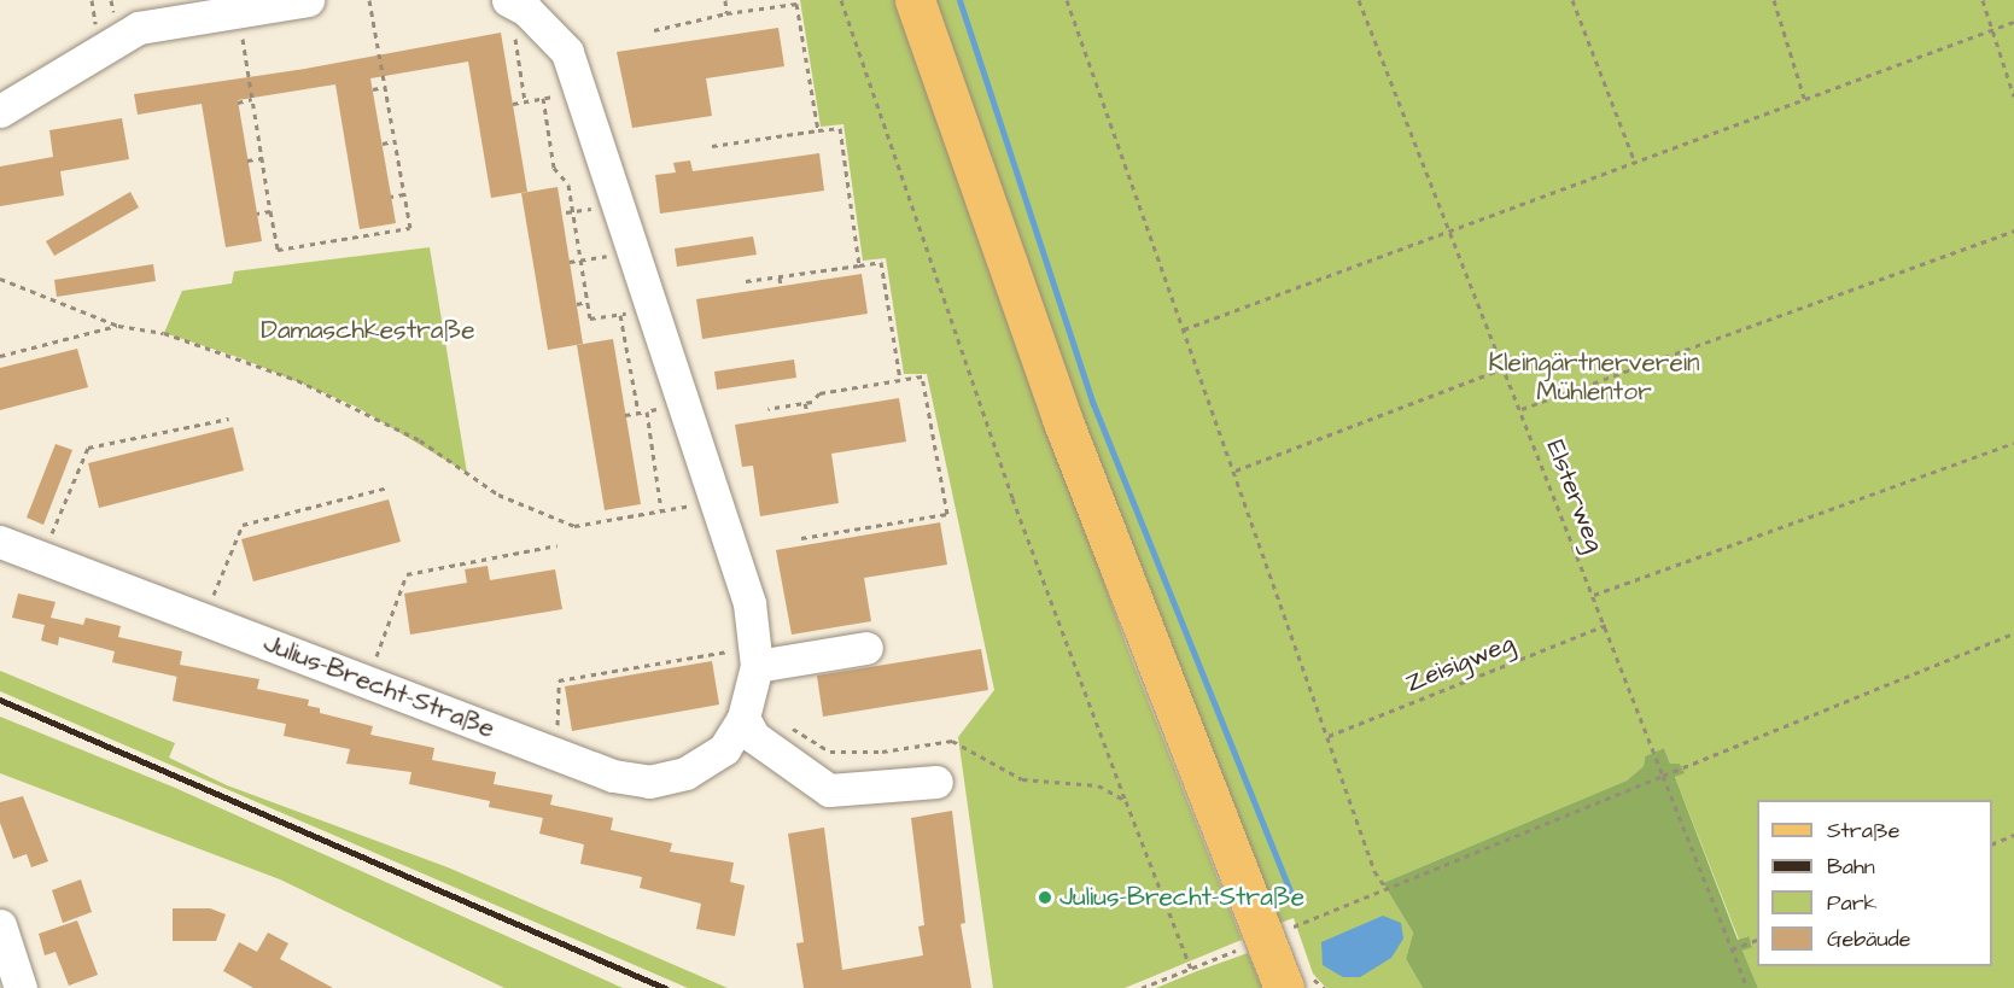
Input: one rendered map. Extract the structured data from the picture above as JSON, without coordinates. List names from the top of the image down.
{
  "streets": {
    "street": ["Julius-Brecht-Straße"],
    "path": ["Elsterweg", "Zeisigweg"]
  },
  "crossings": [
    ["Elsterweg", "Zeisigweg"]
  ],
  "parks": ["Damaschkestraße", "Kleingärtnerverein Mühlentor"],
  "places": ["Julius-Brecht-Straße"],
  "legend": [
    "Straße",
    "Bahn",
    "Park",
    "Gebäude"
  ]
}
